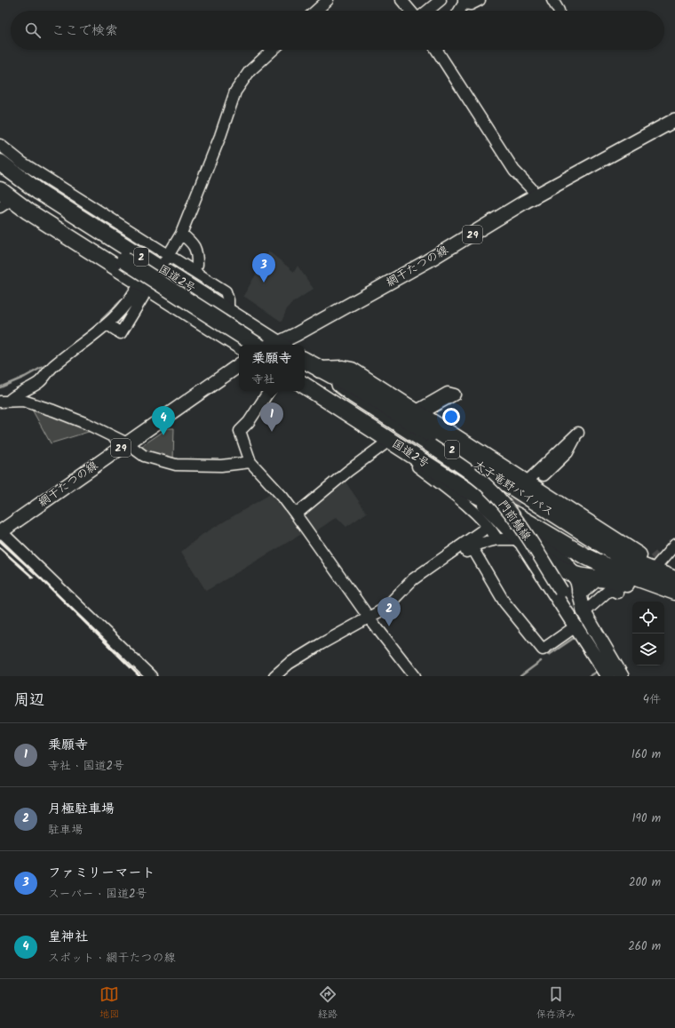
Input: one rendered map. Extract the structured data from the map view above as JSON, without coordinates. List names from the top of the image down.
{
  "streets": {
    "highway": ["2", "国道2号", "太子竜野バイパス"],
    "main road": ["29", "網干たつの線", "門前鵤線"]
  },
  "crossings": [
    ["2", "太子竜野バイパス"],
    ["2", "門前鵤線"],
    ["国道2号", "太子竜野バイパス"],
    ["太子竜野バイパス", "門前鵤線"]
  ],
  "page": {
    "search": "ここで検索",
    "pins": [
      "3",
      "1",
      "4",
      "2"
    ],
    "popup": ["乗願寺", "寺社"],
    "heading": ["周辺", "4件"],
    "list": [
      {
        "mark": "1",
        "name": "乗願寺",
        "note": "寺社 · 国道2号",
        "value": "160 m"
      },
      {
        "mark": "2",
        "name": "月極駐車場",
        "note": "駐車場",
        "value": "190 m"
      },
      {
        "mark": "3",
        "name": "ファミリーマート",
        "note": "スーパー · 国道2号",
        "value": "200 m"
      },
      {
        "mark": "4",
        "name": "皇神社",
        "note": "スポット · 網干たつの線",
        "value": "260 m"
      }
    ],
    "nav": ["地図", "経路", "保存済み"]
  }
}
